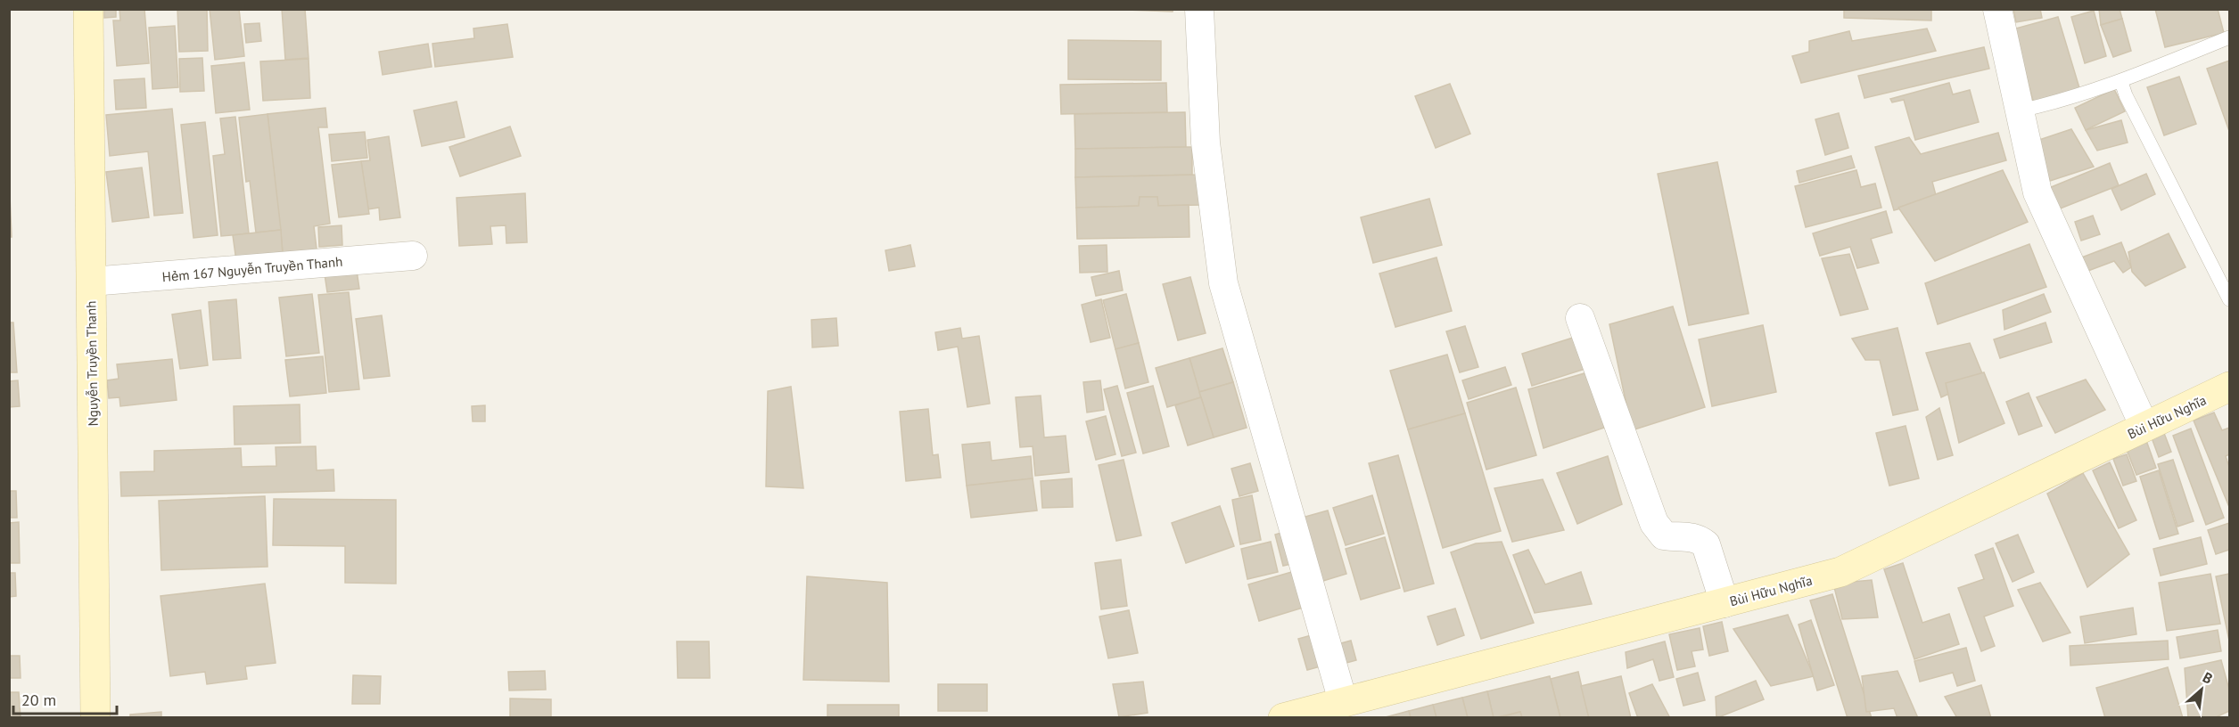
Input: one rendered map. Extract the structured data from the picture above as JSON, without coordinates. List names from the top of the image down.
{
  "streets": {
    "street": ["Hẻm 167 Nguyễn Truyền Thanh", "Nguyễn Truyền Thanh", "Bùi Hữu Nghĩa"]
  },
  "crossings": [
    ["Hẻm 167 Nguyễn Truyền Thanh", "Nguyễn Truyền Thanh"]
  ],
  "scale_bar": "20 m",
  "north": "top right"
}
